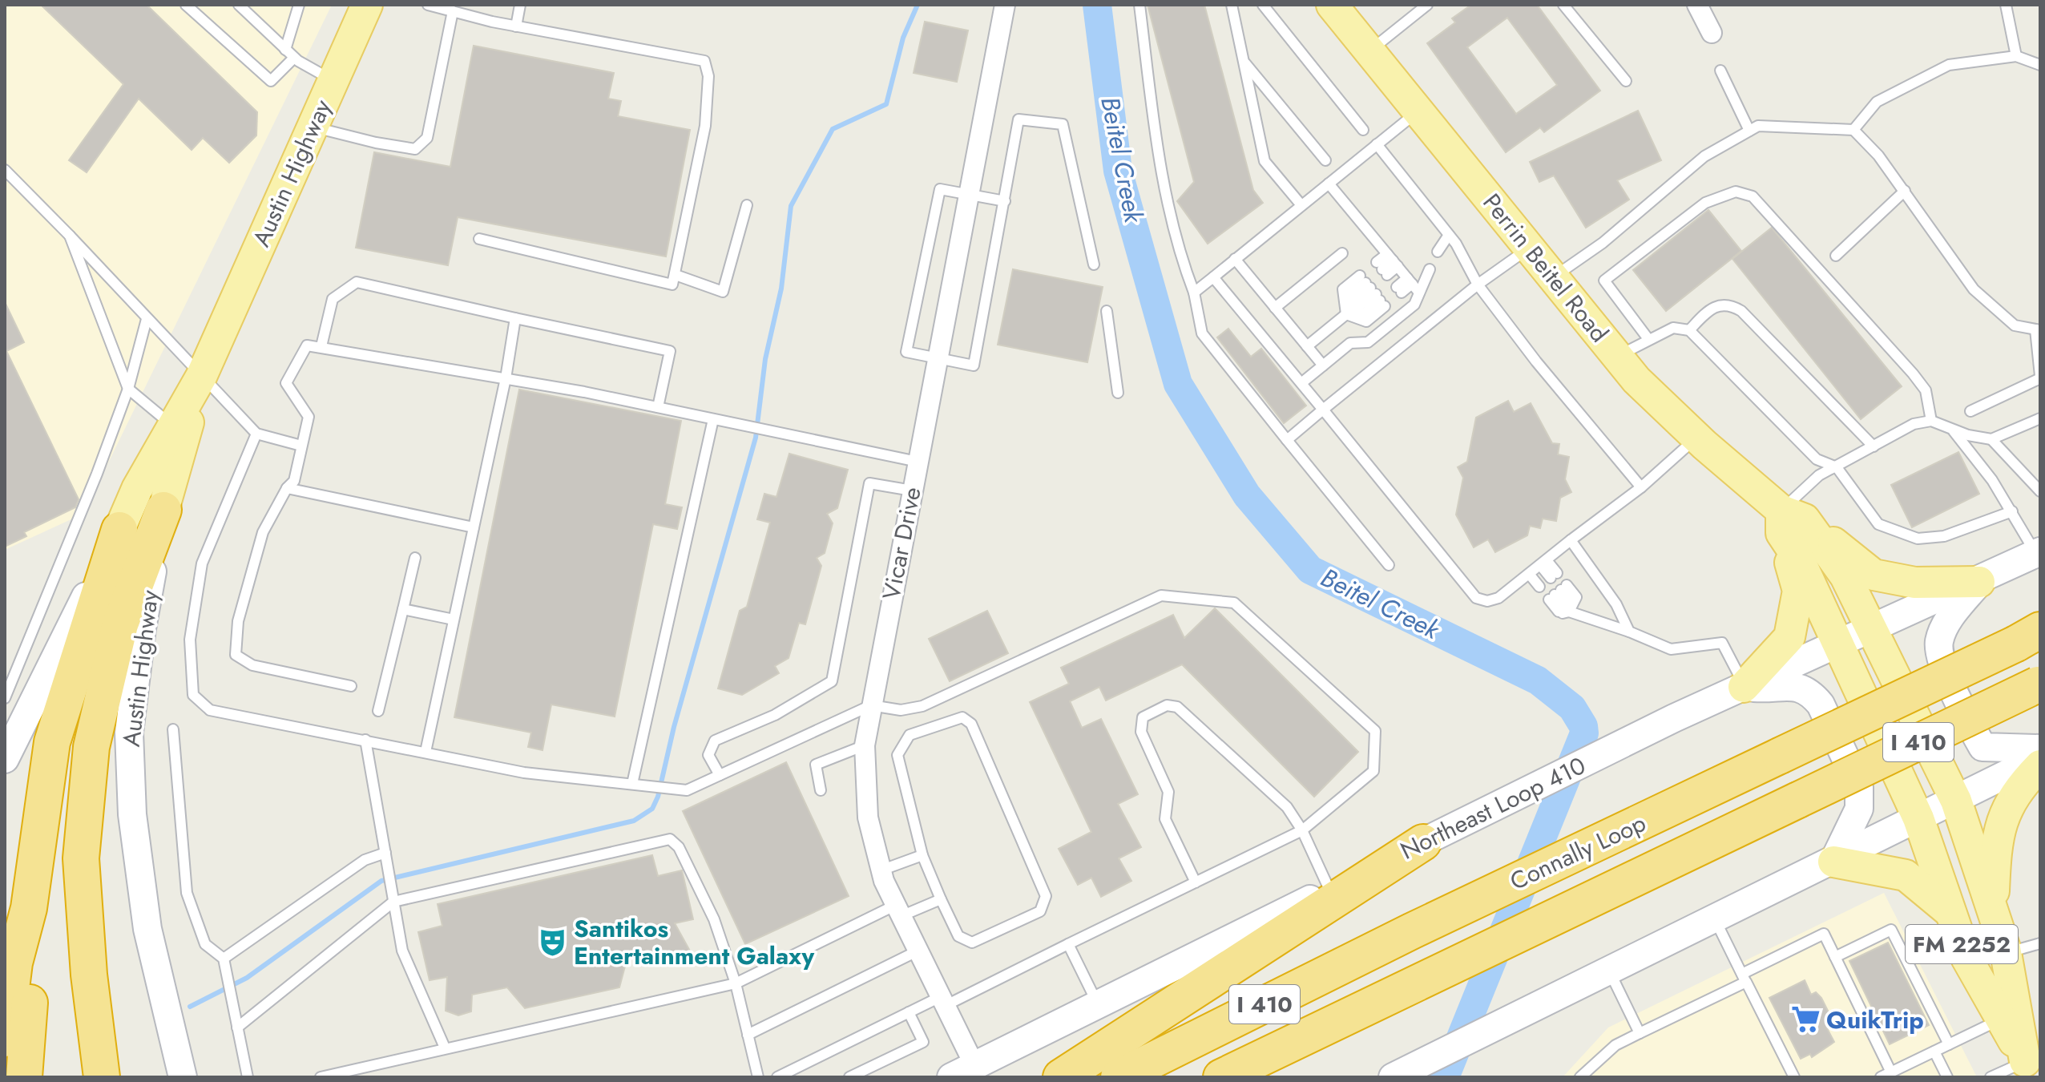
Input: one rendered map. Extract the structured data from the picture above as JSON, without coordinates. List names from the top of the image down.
{
  "streets": {
    "highway": ["I 410", "Connally Loop"],
    "main road": [
      "Austin Highway",
      "Perrin Beitel Road",
      "Northeast Loop 410",
      "FM 2252"
    ],
    "street": ["Vicar Drive"]
  },
  "crossings": [
    ["Perrin Beitel Road", "Northeast Loop 410"],
    ["Vicar Drive", "Northeast Loop 410"]
  ],
  "water": ["Beitel Creek"],
  "places": {
    "theatre": ["Santikos Entertainment Galaxy"],
    "supermarket": ["QuikTrip"]
  }
}
